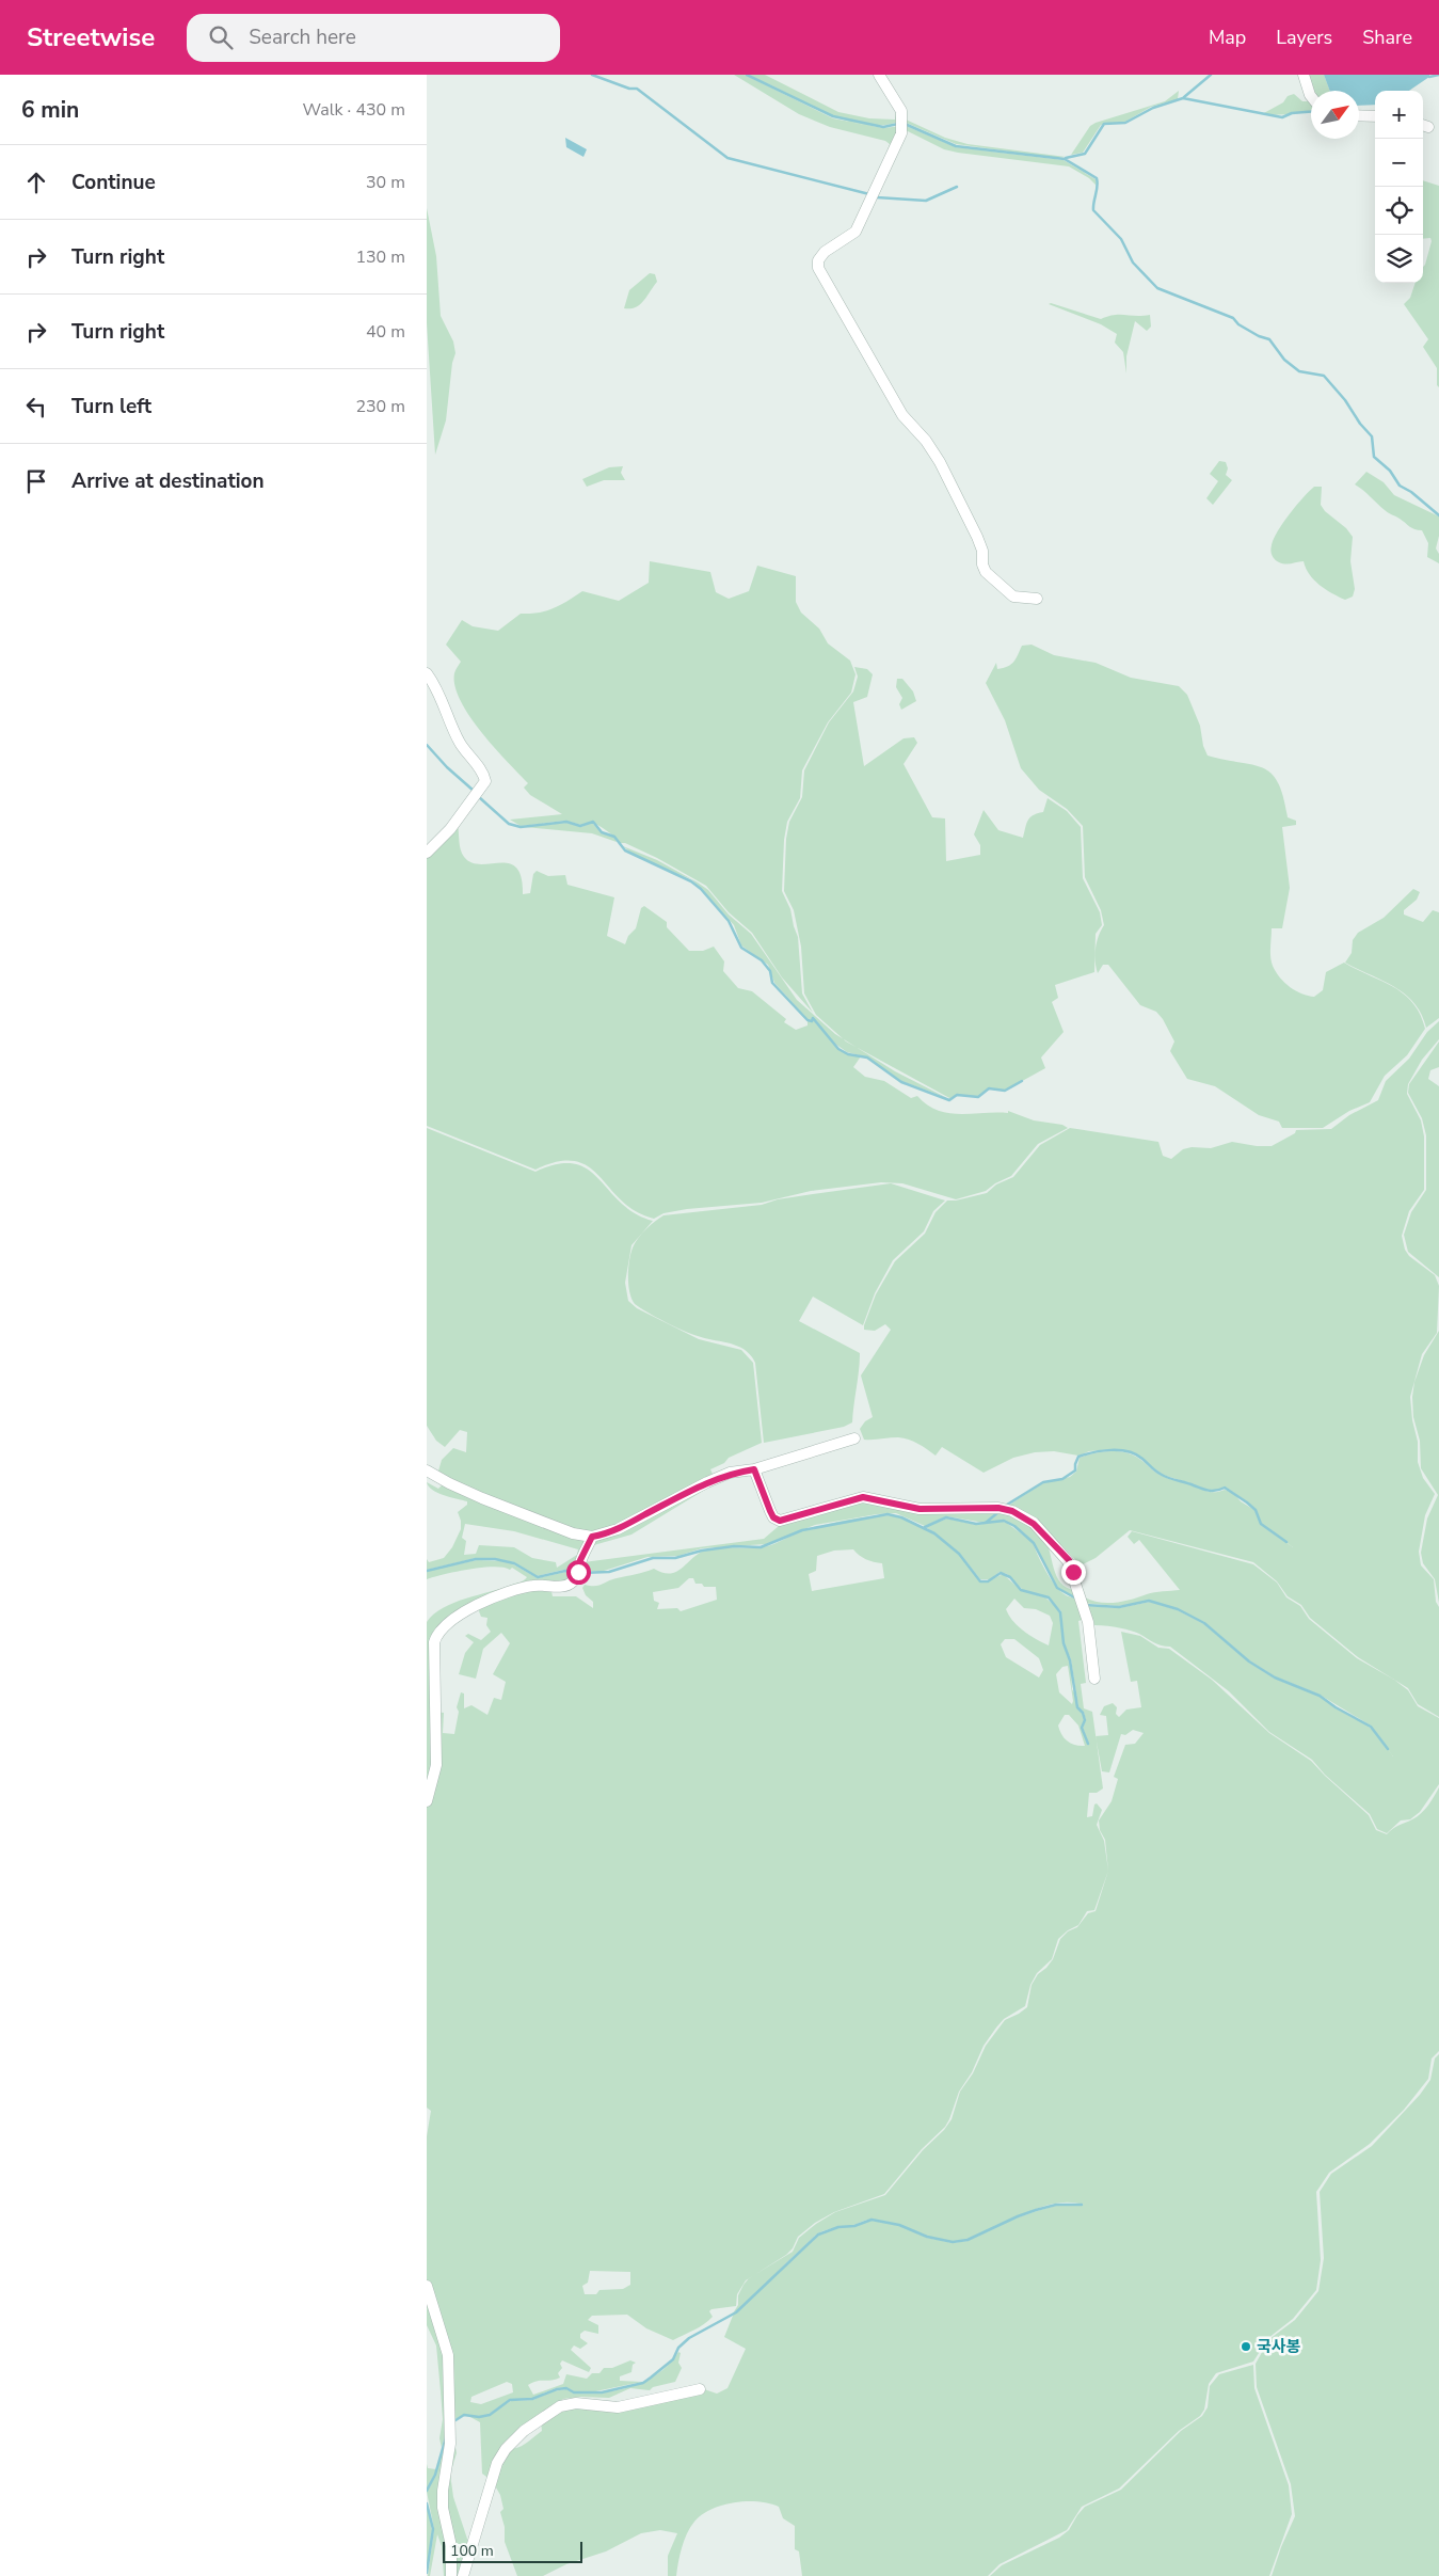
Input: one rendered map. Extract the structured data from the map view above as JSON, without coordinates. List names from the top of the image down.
{
  "places": ["국사봉"],
  "scale_bar": "100 m",
  "north": "top right",
  "page": {
    "header": "Streetwise",
    "search": "Search here",
    "nav": ["Map", "Layers", "Share"],
    "heading": ["6 min", "Walk · 430 m"],
    "map_buttons": ["+", "−"],
    "list": [
      ["Continue", "30 m"],
      ["Turn right", "130 m"],
      ["Turn right", "40 m"],
      ["Turn left", "230 m"],
      "Arrive at destination"
    ],
    "scale": "100 m"
  }
}
